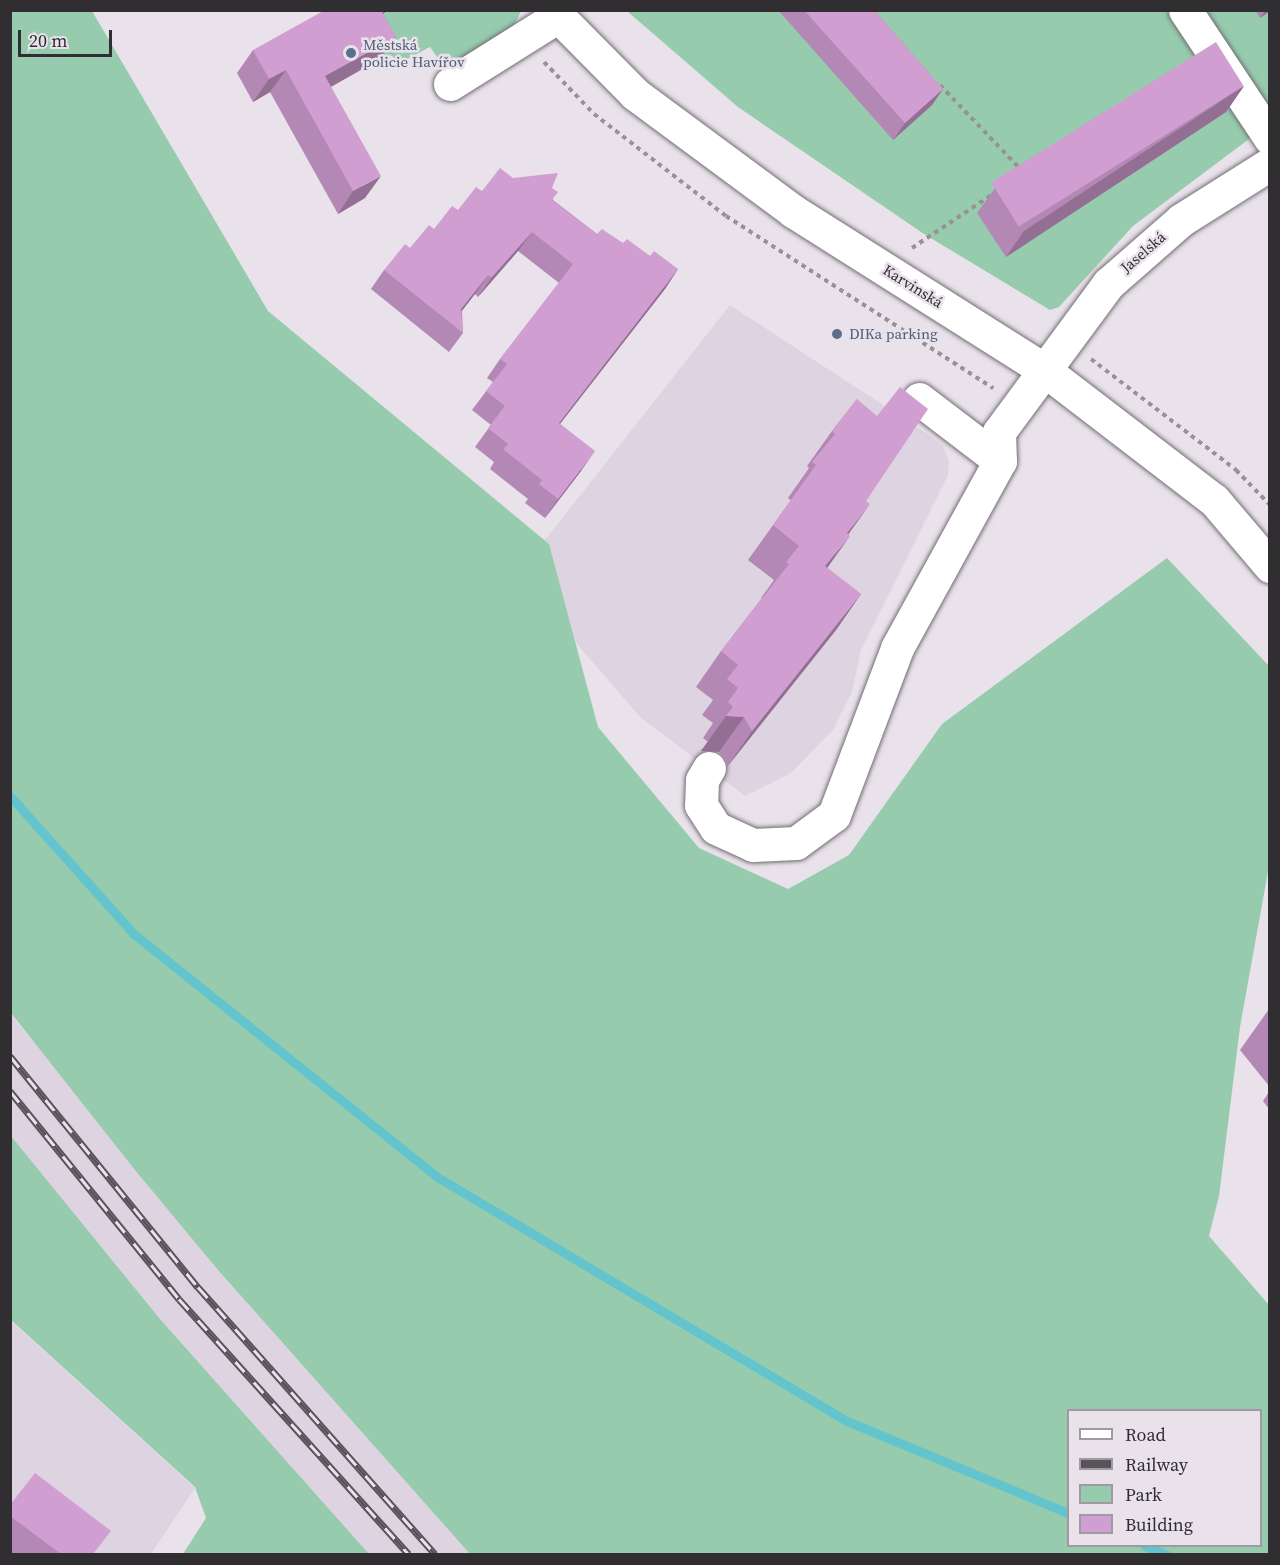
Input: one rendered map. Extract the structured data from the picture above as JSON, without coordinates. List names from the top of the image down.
{
  "streets": {
    "street": ["Jaselská", "Karvinská"]
  },
  "crossings": [
    ["Jaselská", "Karvinská"]
  ],
  "places": ["Městská policie Havířov", "DIKa parking"],
  "legend": [
    "Road",
    "Railway",
    "Park",
    "Building"
  ],
  "scale_bar": "20 m"
}
